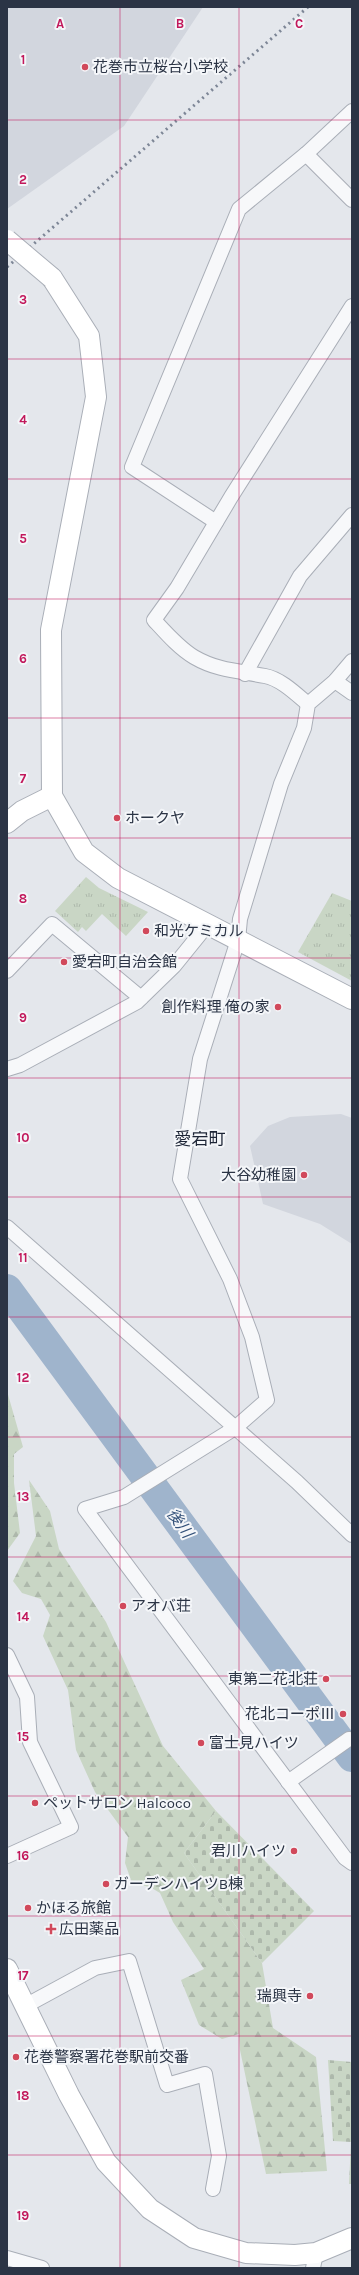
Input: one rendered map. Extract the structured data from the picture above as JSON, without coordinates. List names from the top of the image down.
{
  "districts": ["愛宕町"],
  "water": ["後川"],
  "places": {
    "other": [
      "花巻市立桜台小学校",
      "ホークヤ",
      "和光ケミカル",
      "愛宕町自治会館",
      "創作料理 俺の家",
      "大谷幼稚園",
      "アオバ荘",
      "東第二花北荘",
      "花北コーポⅢ",
      "富士見ハイツ",
      "ペットサロン Halcoco",
      "君川ハイツ",
      "ガーデンハイツB棟",
      "かほる旅館",
      "瑞興寺",
      "花巻警察署花巻駅前交番"
    ],
    "health": ["広田薬品"]
  },
  "grid": {
    "columns": ["A", "B", "C"],
    "rows": [
      "1",
      "2",
      "3",
      "4",
      "5",
      "6",
      "7",
      "8",
      "9",
      "10",
      "11",
      "12",
      "13",
      "14",
      "15",
      "16",
      "17",
      "18",
      "19"
    ]
  }
}
